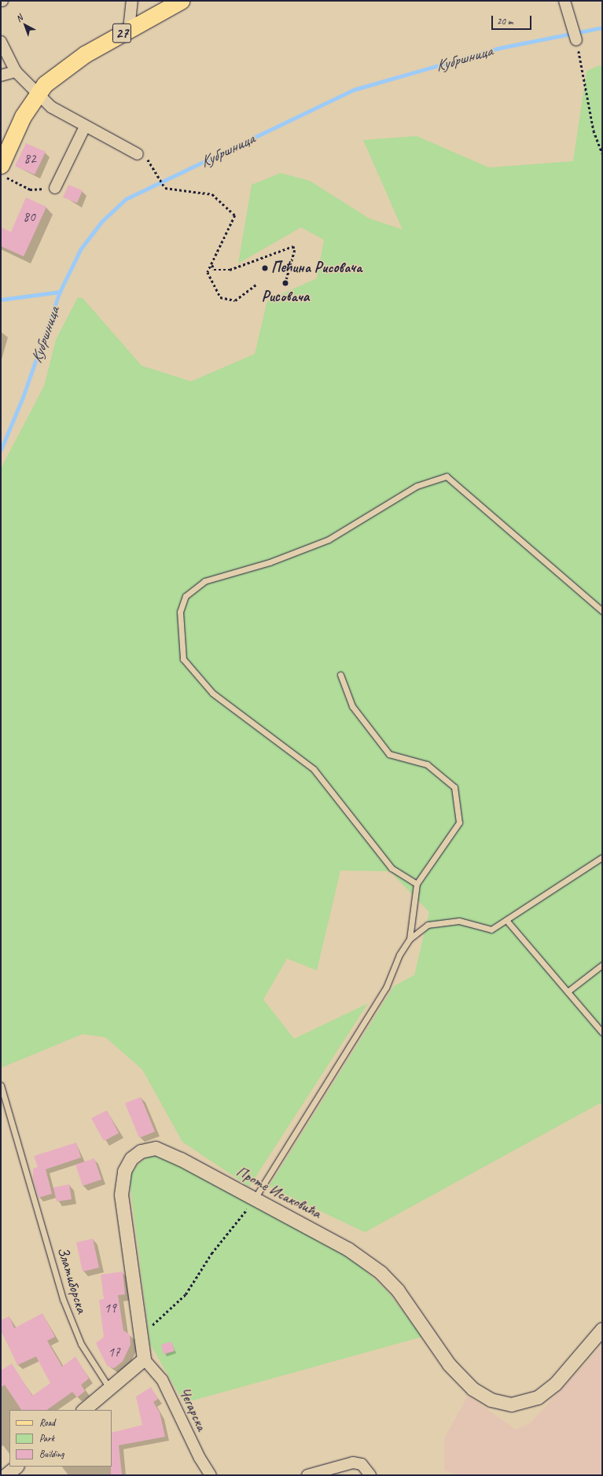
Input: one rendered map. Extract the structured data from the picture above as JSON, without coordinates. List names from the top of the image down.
{
  "streets": {
    "main road": ["27"],
    "street": ["Проте Исаковића", "Чегарска"],
    "lane": ["Златиборска"]
  },
  "crossings": [
    ["Проте Исаковића", "Чегарска"]
  ],
  "water": ["Кубршница"],
  "places": ["Пећина Рисовача", "Рисовача"],
  "house_numbers": [
    "82",
    "80",
    "19",
    "17"
  ],
  "legend": ["Road", "Park", "Building"],
  "scale_bar": "20 m",
  "north": "top left"
}
